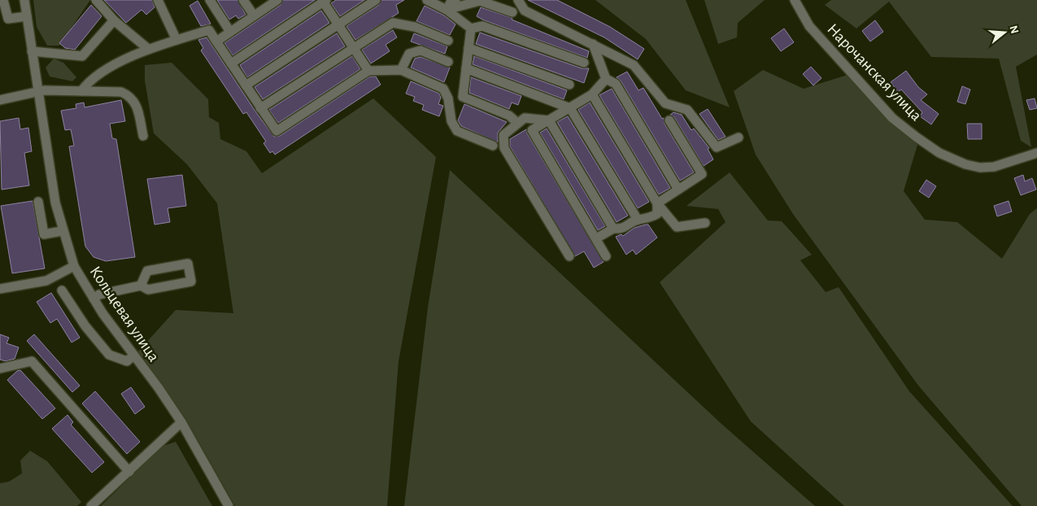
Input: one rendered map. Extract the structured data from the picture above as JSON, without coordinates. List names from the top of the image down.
{
  "streets": {
    "street": ["Нарочанская улица", "Кольцевая улица"]
  },
  "north": "right"
}
